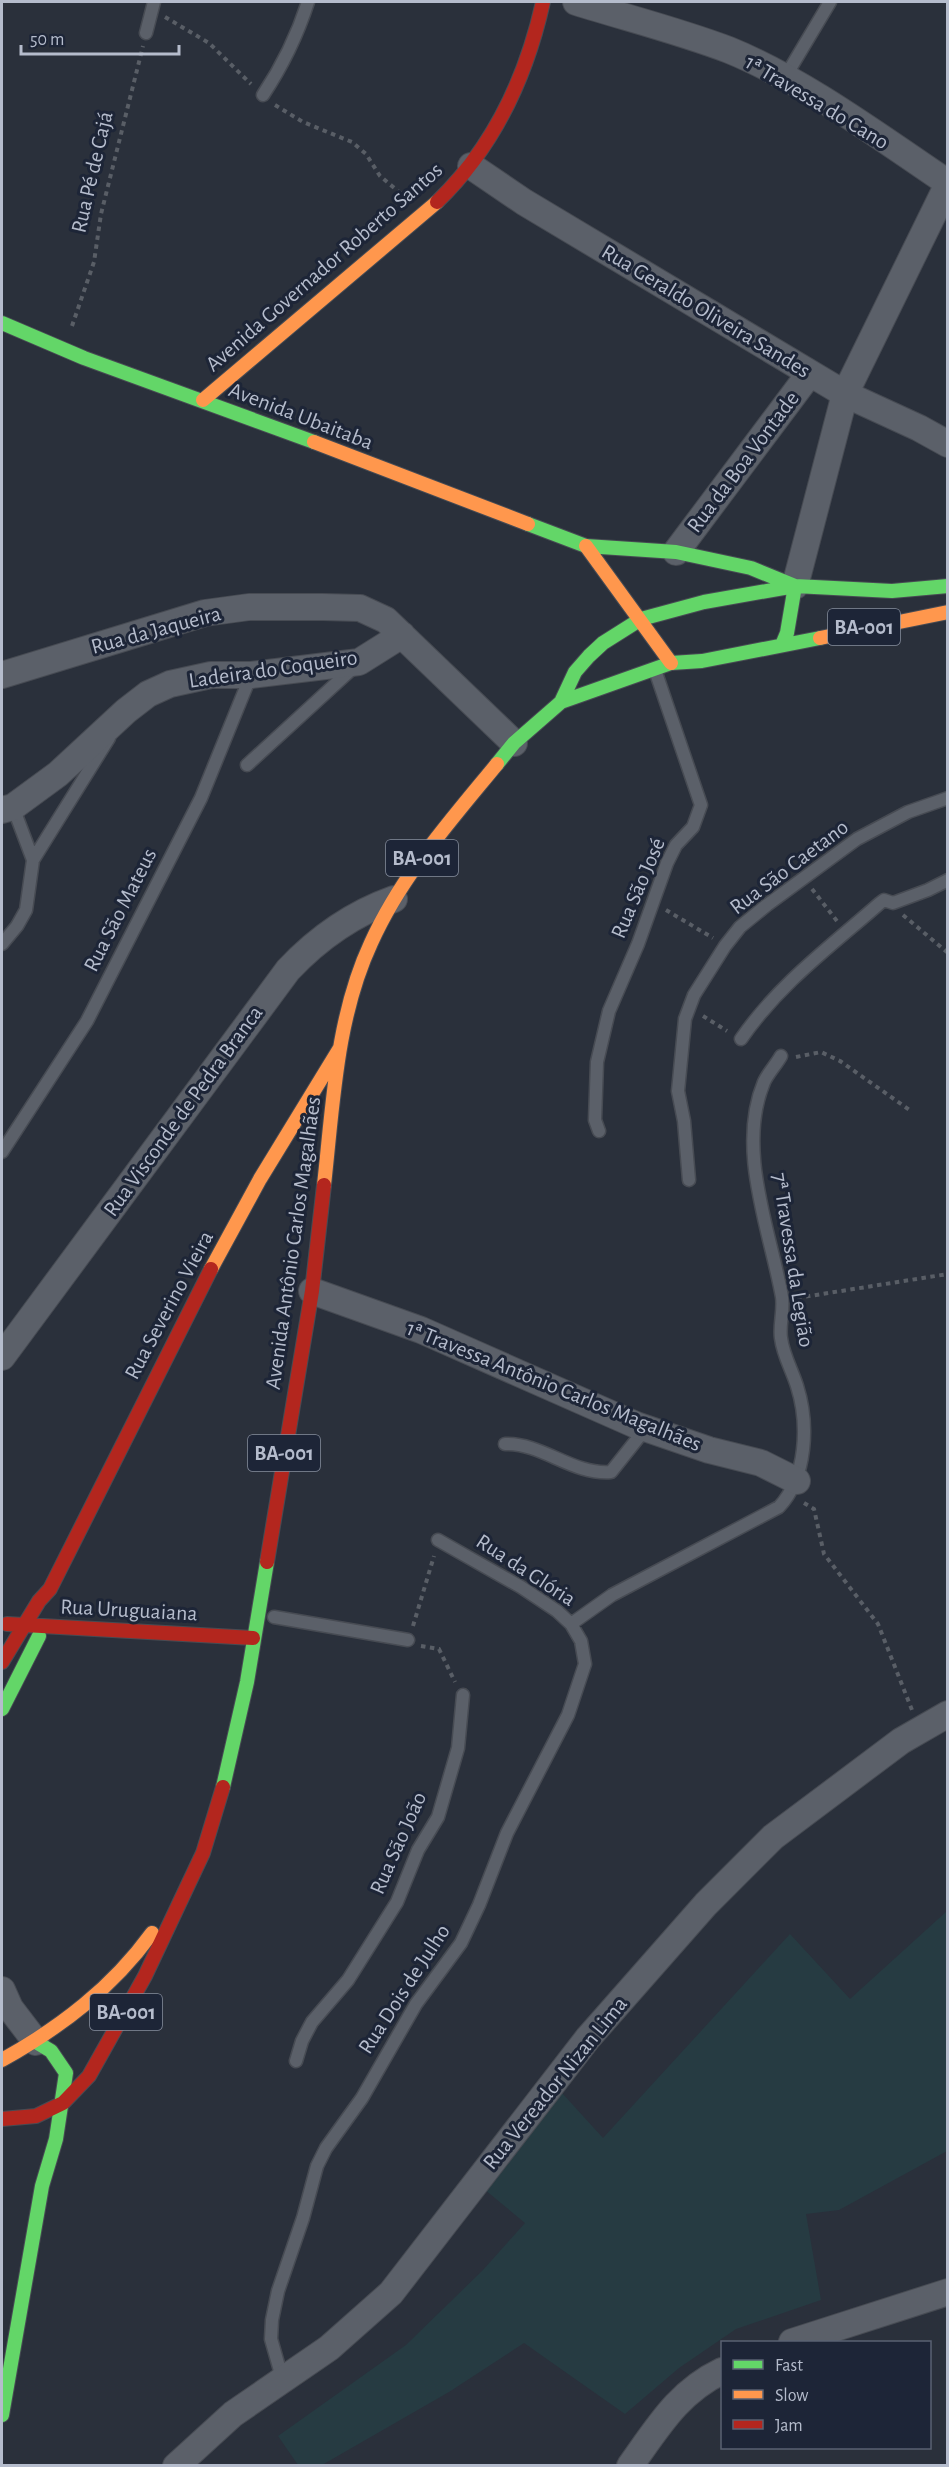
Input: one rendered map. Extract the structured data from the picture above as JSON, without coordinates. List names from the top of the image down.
{
  "streets": {
    "main road": [
      "Avenida Governador Roberto Santos",
      "Avenida Ubaitaba",
      "BA-001",
      "Avenida Antônio Carlos Magalhães",
      "Rua Severino Vieira",
      "Rua Uruguaiana"
    ],
    "street": [
      "1ª Travessa do Cano",
      "Rua Geraldo Oliveira Sandes",
      "Rua da Boa Vontade",
      "Rua da Jaqueira",
      "Ladeira do Coqueiro",
      "Rua Visconde de Pedra Branca",
      "1ª Travessa Antônio Carlos Magalhães",
      "Rua Vereador Nizan Lima"
    ],
    "lane": [
      "Rua São Caetano",
      "Rua São José",
      "Rua São Mateus",
      "7ª Travessa da Legião",
      "Rua da Glória",
      "Rua São João",
      "Rua Dois de Julho"
    ],
    "path": ["Rua Pé de Cajá"]
  },
  "crossings": [
    ["Rua Pé de Cajá", "Avenida Ubaitaba"],
    ["Avenida Governador Roberto Santos", "Rua Geraldo Oliveira Sandes"],
    ["Avenida Governador Roberto Santos", "Avenida Ubaitaba"],
    ["Rua Geraldo Oliveira Sandes", "Rua da Boa Vontade"],
    ["Avenida Ubaitaba", "Rua da Boa Vontade"],
    ["Avenida Ubaitaba", "Avenida Antônio Carlos Magalhães"],
    ["BA-001", "Avenida Antônio Carlos Magalhães"],
    ["Rua da Jaqueira", "Ladeira do Coqueiro"],
    ["Rua da Jaqueira", "Avenida Antônio Carlos Magalhães"],
    ["Ladeira do Coqueiro", "Rua São Mateus"],
    ["Rua São Caetano", "Rua São José"],
    ["Rua São José", "Avenida Antônio Carlos Magalhães"],
    ["Rua Visconde de Pedra Branca", "Avenida Antônio Carlos Magalhães"],
    ["Avenida Antônio Carlos Magalhães", "Rua Severino Vieira"],
    ["Avenida Antônio Carlos Magalhães", "1ª Travessa Antônio Carlos Magalhães"],
    ["Avenida Antônio Carlos Magalhães", "Rua Uruguaiana"],
    ["7ª Travessa da Legião", "1ª Travessa Antônio Carlos Magalhães"],
    ["7ª Travessa da Legião", "Rua da Glória"],
    ["Rua Severino Vieira", "Rua Uruguaiana"],
    ["1ª Travessa Antônio Carlos Magalhães", "Rua da Glória"],
    ["Rua da Glória", "Rua Dois de Julho"],
    ["Rua Dois de Julho", "Rua Vereador Nizan Lima"]
  ],
  "legend": ["Fast", "Slow", "Jam"],
  "scale_bar": "50 m"
}
